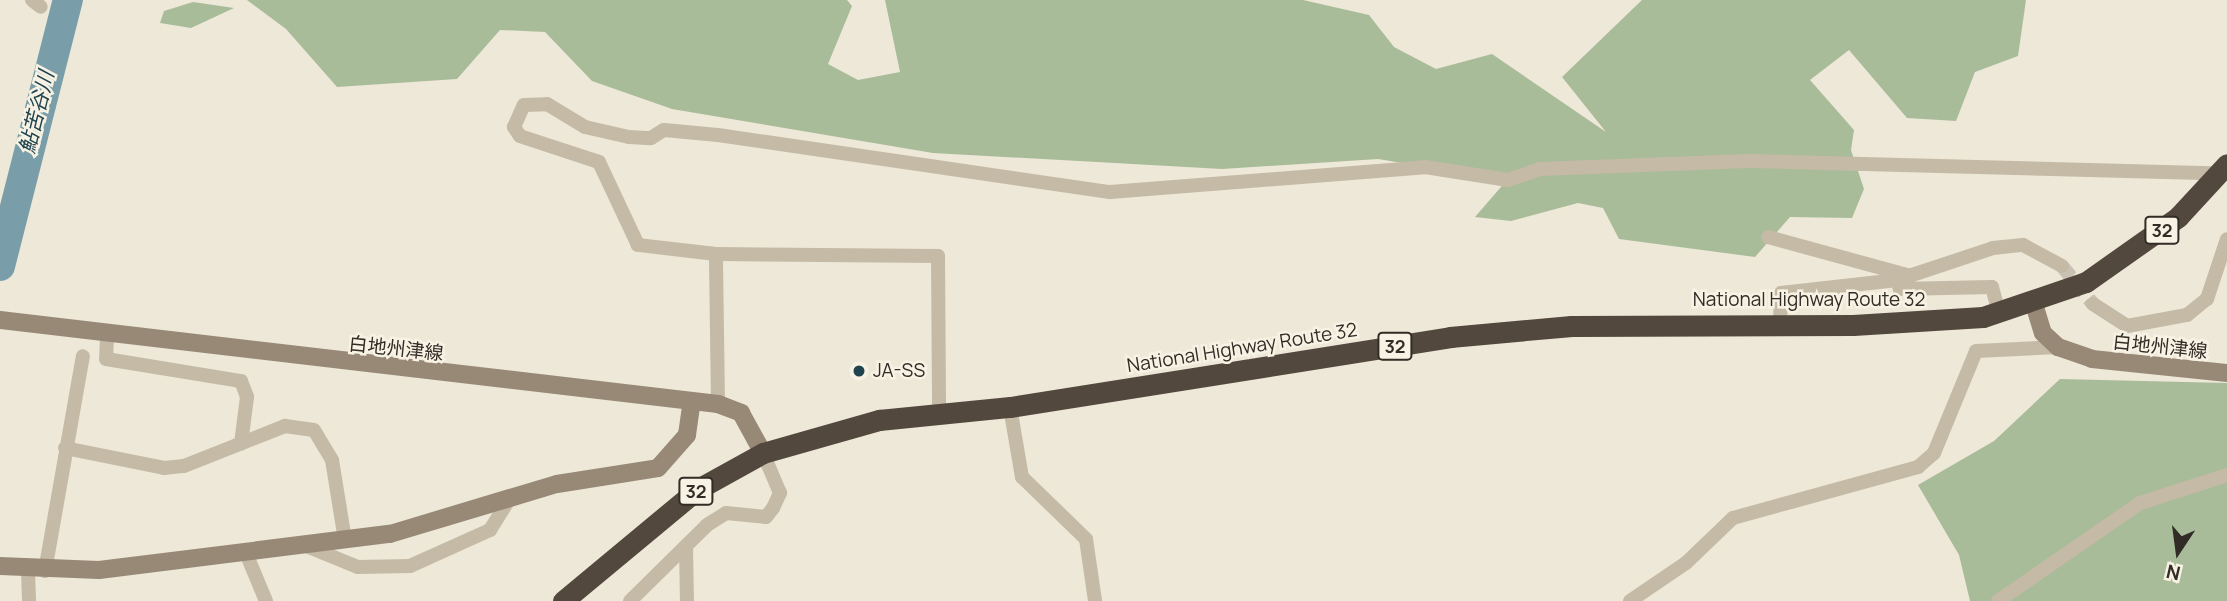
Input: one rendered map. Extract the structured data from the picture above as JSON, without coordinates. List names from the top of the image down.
{
  "streets": {
    "highway": ["32", "National Highway Route 32"],
    "main road": ["白地州津線"]
  },
  "crossings": [
    ["National Highway Route 32", "白地州津線"]
  ],
  "water": ["鮎苦谷川"],
  "places": ["JA-SS"],
  "north": "bottom"
}
